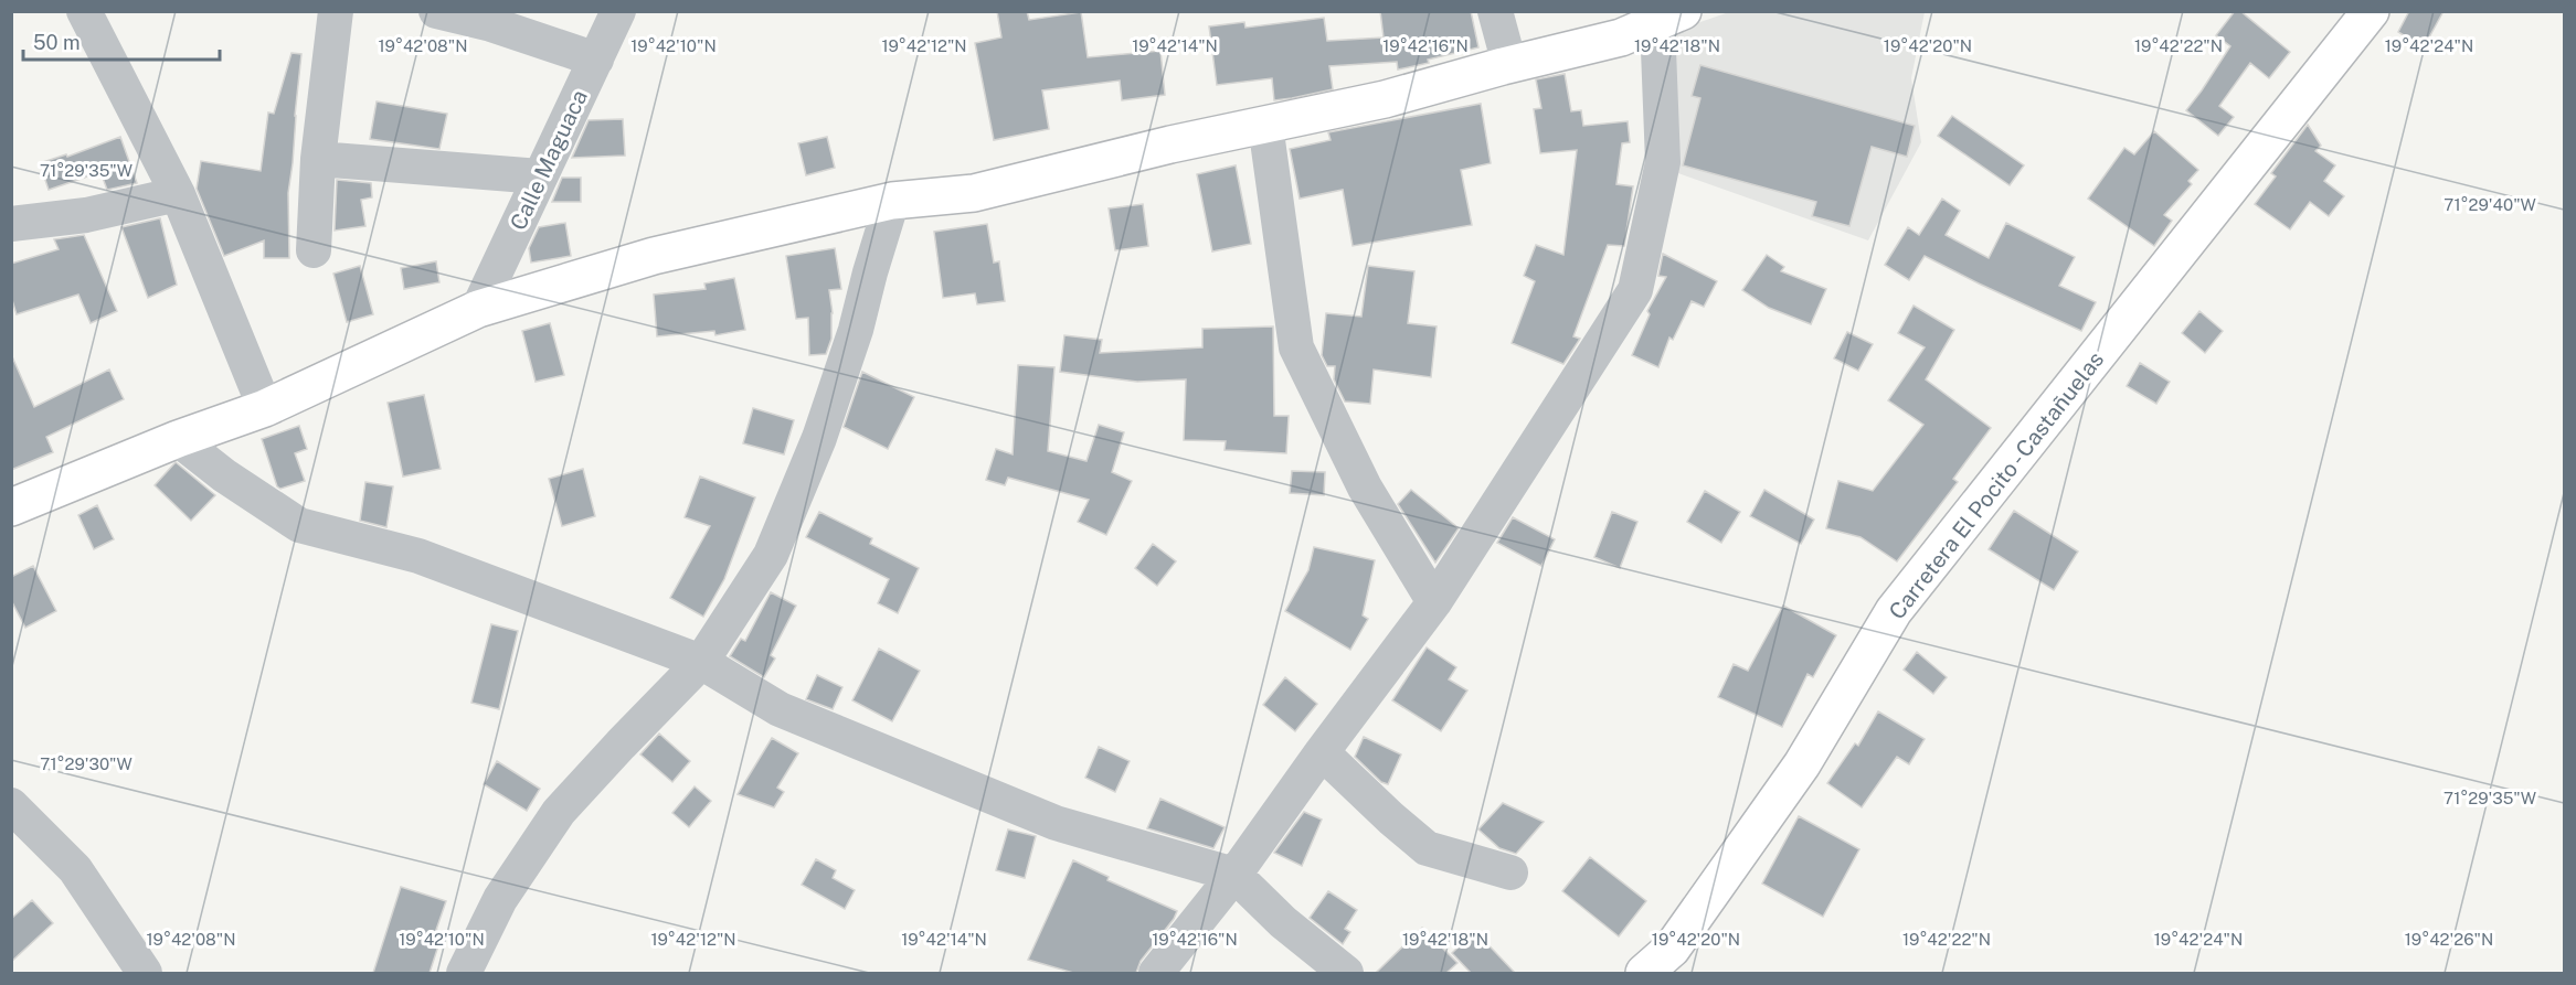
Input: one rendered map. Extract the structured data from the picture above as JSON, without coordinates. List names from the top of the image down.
{
  "streets": {
    "main road": ["Carretera El Pocito - Castañuelas"],
    "street": ["Calle Maguaca"]
  },
  "scale_bar": "50 m",
  "coordinates": [
    "19°42'08\"N",
    "19°42'10\"N",
    "19°42'12\"N",
    "19°42'14\"N",
    "19°42'16\"N",
    "19°42'18\"N",
    "19°42'20\"N",
    "19°42'22\"N",
    "19°42'24\"N",
    "71°29'35\"W",
    "71°29'40\"W",
    "71°29'30\"W",
    "19°42'26\"N"
  ]
}
